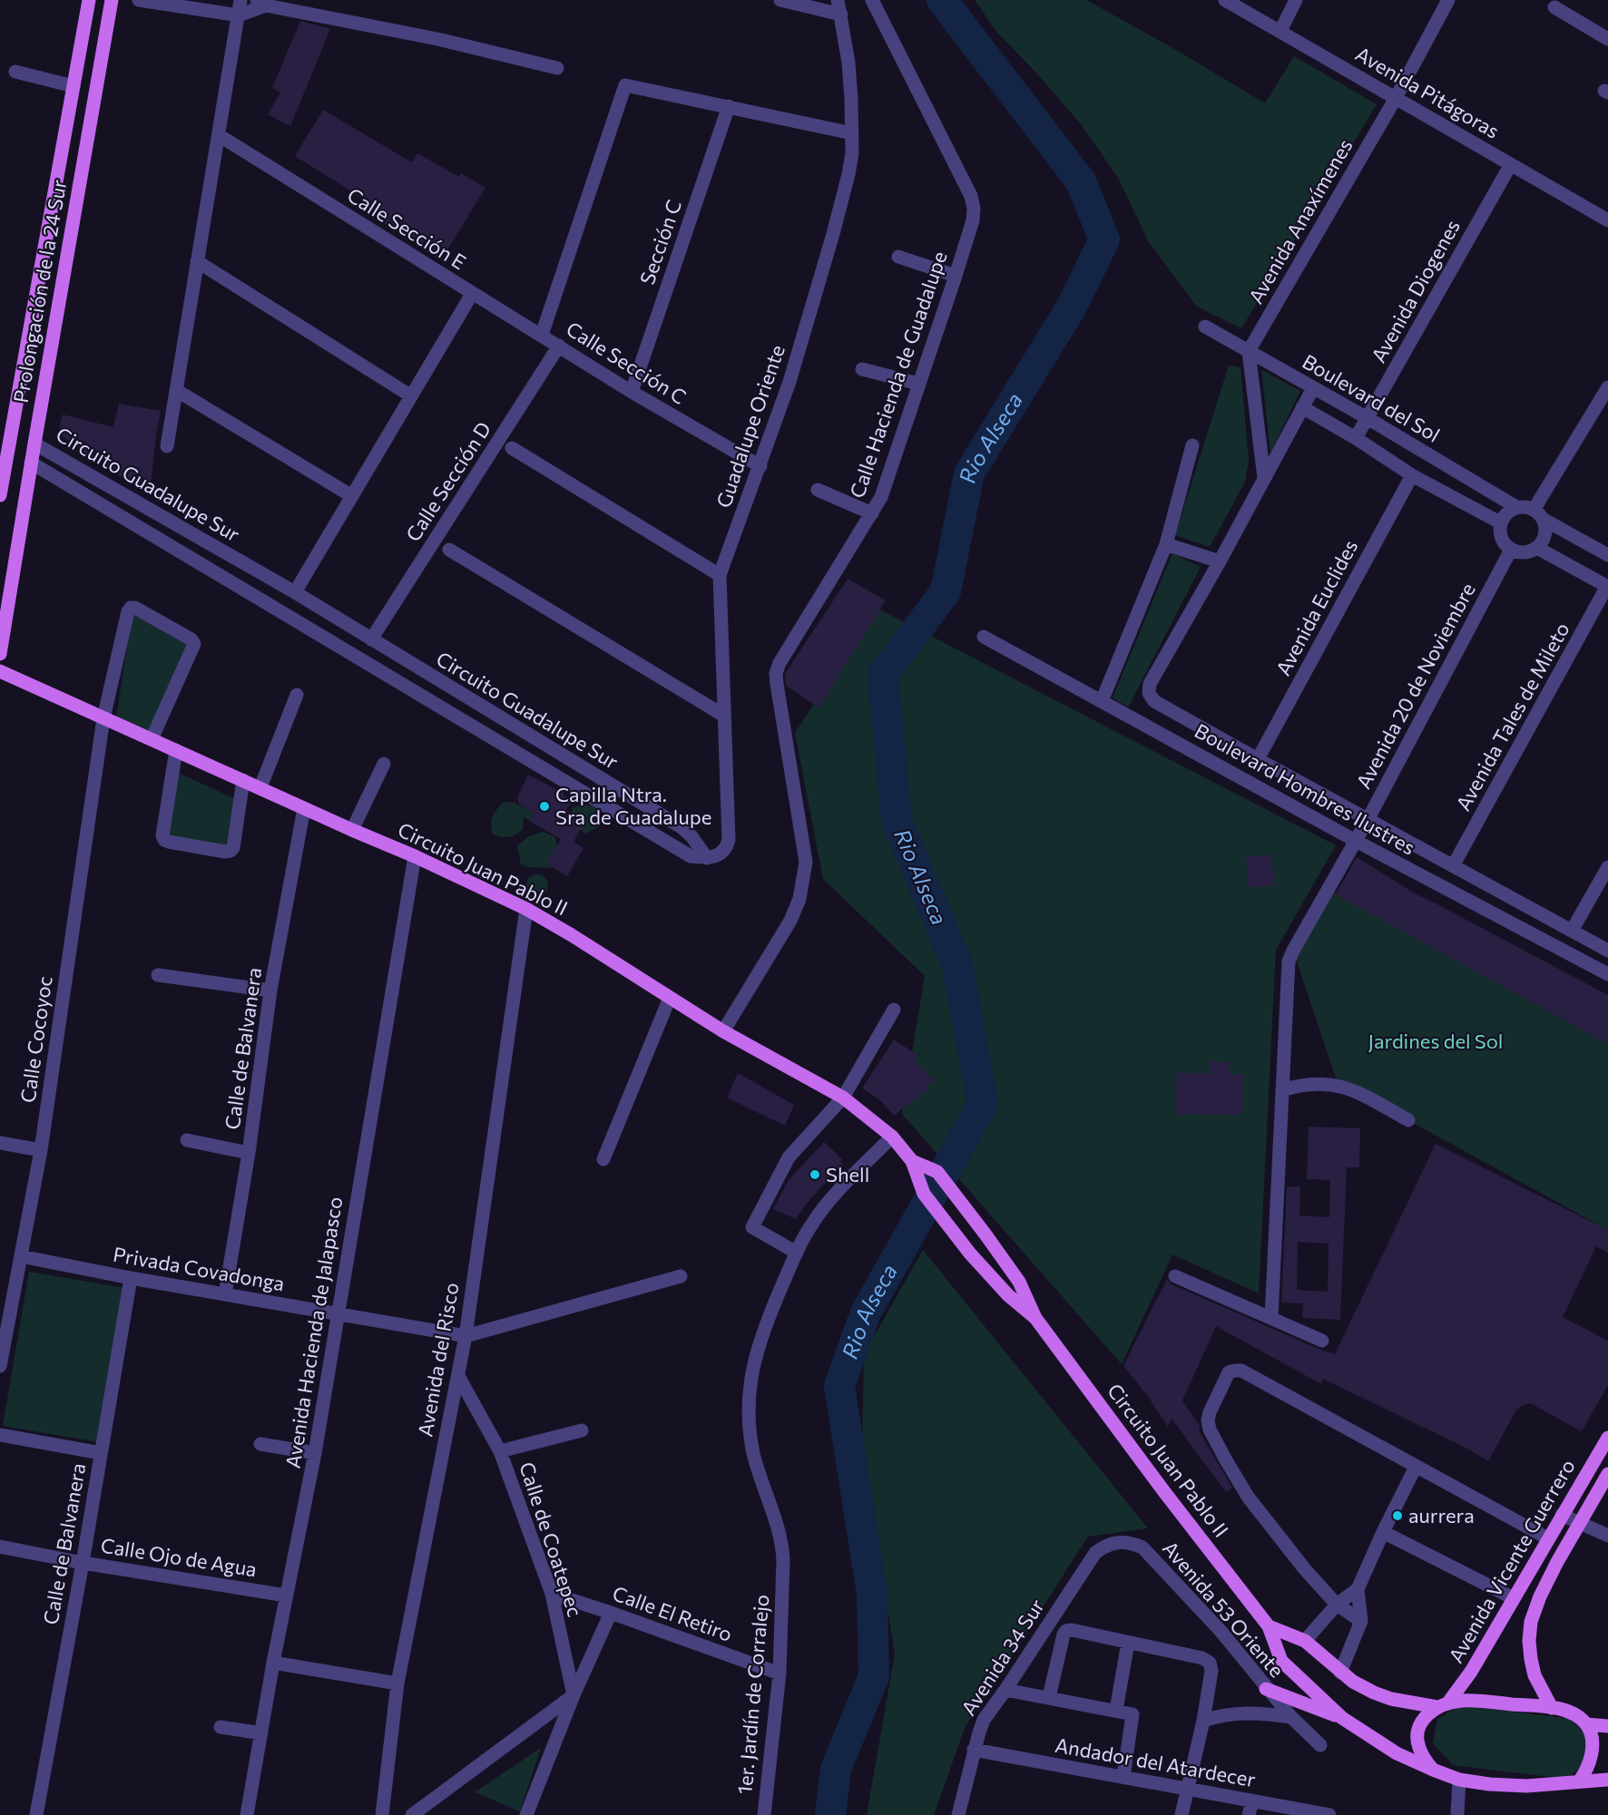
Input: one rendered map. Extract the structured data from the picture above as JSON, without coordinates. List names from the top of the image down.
{
  "streets": {
    "main road": ["Prolongación de la 24 Sur", "Circuito Juan Pablo II", "Avenida Vicente Guerrero"],
    "street": [
      "Avenida Pitágoras",
      "Avenida Anaxímenes",
      "Calle Sección E",
      "Sección C",
      "Avenida Diogenes",
      "Calle Sección C",
      "Calle Hacienda de Guadalupe",
      "Boulevard del Sol",
      "Guadalupe Oriente",
      "Calle Sección D",
      "Circuito Guadalupe Sur",
      "Avenida Euclides",
      "Avenida 20 de Noviembre",
      "Avenida Tales de Mileto",
      "Boulevard Hombres Ilustres",
      "Calle Cocoyoc",
      "Calle de Balvanera",
      "Privada Covadonga",
      "Avenida Hacienda de Jalapasco",
      "Avenida del Risco",
      "Calle de Coatepec",
      "Calle Ojo de Agua",
      "Avenida 53 Oriente",
      "Calle El Retiro",
      "Avenida 34 Sur",
      "1er. Jardín de Corralejo",
      "Andador del Atardecer"
    ]
  },
  "crossings": [
    ["Avenida Pitágoras", "Avenida Anaxímenes"],
    ["Avenida Pitágoras", "Avenida Diogenes"],
    ["Avenida Anaxímenes", "Boulevard del Sol"],
    ["Calle Sección E", "Calle Sección C"],
    ["Calle Sección E", "Circuito Guadalupe Sur"],
    ["Sección C", "Calle Sección C"],
    ["Prolongación de la 24 Sur", "Circuito Guadalupe Sur"],
    ["Avenida Diogenes", "Boulevard del Sol"],
    ["Calle Sección C", "Guadalupe Oriente"],
    ["Calle Sección C", "Calle Sección D"],
    ["Calle Hacienda de Guadalupe", "Circuito Juan Pablo II"],
    ["Boulevard del Sol", "Avenida Euclides"],
    ["Boulevard del Sol", "Avenida 20 de Noviembre"],
    ["Guadalupe Oriente", "Calle Sección D"],
    ["Guadalupe Oriente", "Circuito Guadalupe Sur"],
    ["Calle Sección D", "Circuito Guadalupe Sur"],
    ["Avenida Euclides", "Boulevard Hombres Ilustres"],
    ["Avenida 20 de Noviembre", "Boulevard Hombres Ilustres"],
    ["Avenida Tales de Mileto", "Boulevard Hombres Ilustres"],
    ["Circuito Juan Pablo II", "Calle Cocoyoc"],
    ["Circuito Juan Pablo II", "Calle de Balvanera"],
    ["Circuito Juan Pablo II", "Avenida Hacienda de Jalapasco"],
    ["Circuito Juan Pablo II", "Avenida del Risco"],
    ["Circuito Juan Pablo II", "Avenida Vicente Guerrero"],
    ["Circuito Juan Pablo II", "1er. Jardín de Corralejo"],
    ["Calle Cocoyoc", "Privada Covadonga"],
    ["Calle de Balvanera", "Privada Covadonga"],
    ["Calle de Balvanera", "Calle Ojo de Agua"],
    ["Privada Covadonga", "Avenida Hacienda de Jalapasco"],
    ["Privada Covadonga", "Avenida del Risco"],
    ["Avenida Hacienda de Jalapasco", "Calle Ojo de Agua"],
    ["Avenida del Risco", "Calle de Coatepec"],
    ["Calle de Coatepec", "Calle El Retiro"],
    ["Avenida 53 Oriente", "Avenida 34 Sur"],
    ["Calle El Retiro", "1er. Jardín de Corralejo"],
    ["Avenida 34 Sur", "Andador del Atardecer"]
  ],
  "water": ["Rio Alseca"],
  "parks": ["Jardines del Sol"],
  "places": ["Capilla Ntra. Sra de Guadalupe", "Shell", "aurrera"]
}
